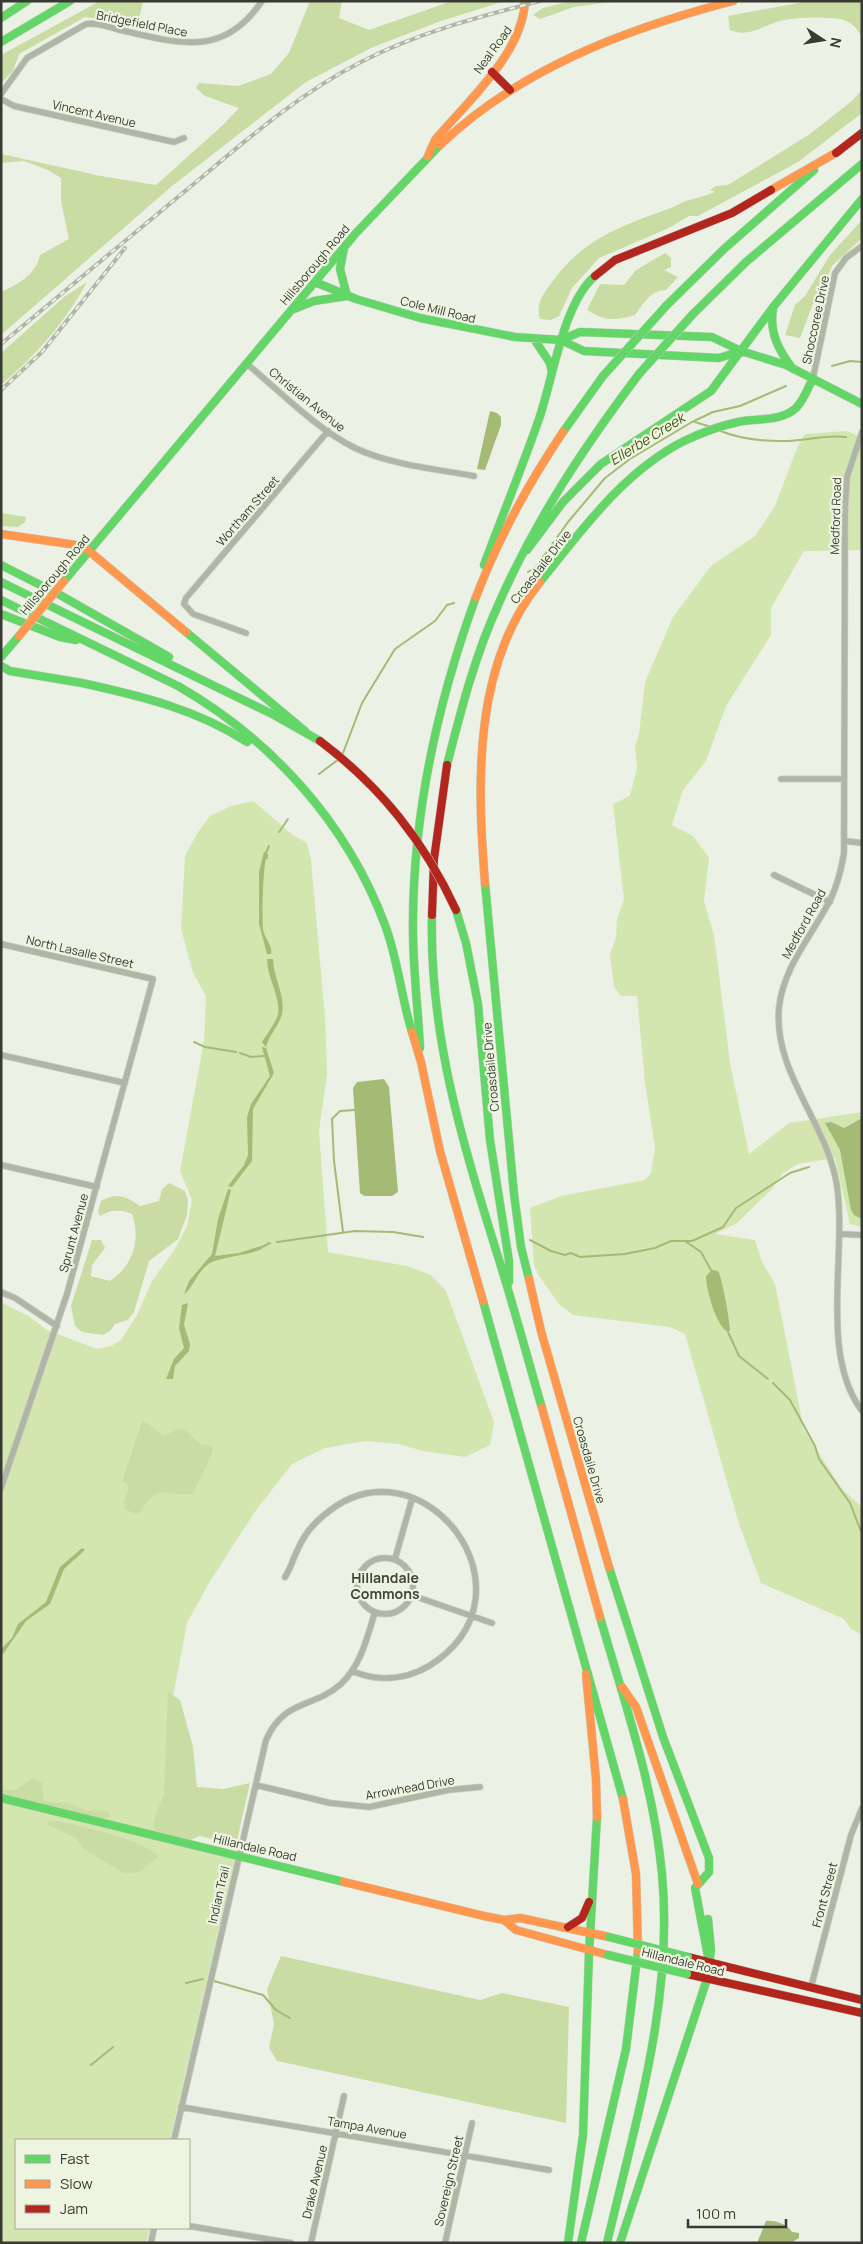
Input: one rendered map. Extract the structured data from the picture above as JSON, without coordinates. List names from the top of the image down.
{
  "streets": {
    "main road": [
      "Neal Road",
      "Hillsborough Road",
      "Cole Mill Road",
      "Croasdaile Drive",
      "Hillandale Road"
    ],
    "street": [
      "Bridgefield Place",
      "Vincent Avenue",
      "Shoccoree Drive",
      "Christian Avenue",
      "Wortham Street",
      "Medford Road",
      "North Lasalle Street",
      "Sprunt Avenue",
      "Arrowhead Drive",
      "Indian Trail",
      "Front Street",
      "Tampa Avenue",
      "Sovereign Street",
      "Drake Avenue"
    ]
  },
  "crossings": [
    ["Neal Road", "Hillsborough Road"],
    ["Hillsborough Road", "Cole Mill Road"],
    ["Hillsborough Road", "Christian Avenue"],
    ["Cole Mill Road", "Shoccoree Drive"],
    ["Cole Mill Road", "Croasdaile Drive"],
    ["Shoccoree Drive", "Croasdaile Drive"],
    ["Christian Avenue", "Wortham Street"],
    ["North Lasalle Street", "Sprunt Avenue"],
    ["Arrowhead Drive", "Indian Trail"],
    ["Hillandale Road", "Indian Trail"],
    ["Hillandale Road", "Front Street"],
    ["Indian Trail", "Tampa Avenue"],
    ["Tampa Avenue", "Sovereign Street"],
    ["Tampa Avenue", "Drake Avenue"]
  ],
  "districts": ["Hillandale Commons"],
  "water": ["Ellerbe Creek"],
  "legend": ["Fast", "Slow", "Jam"],
  "scale_bar": "100 m",
  "north": "right"
}
